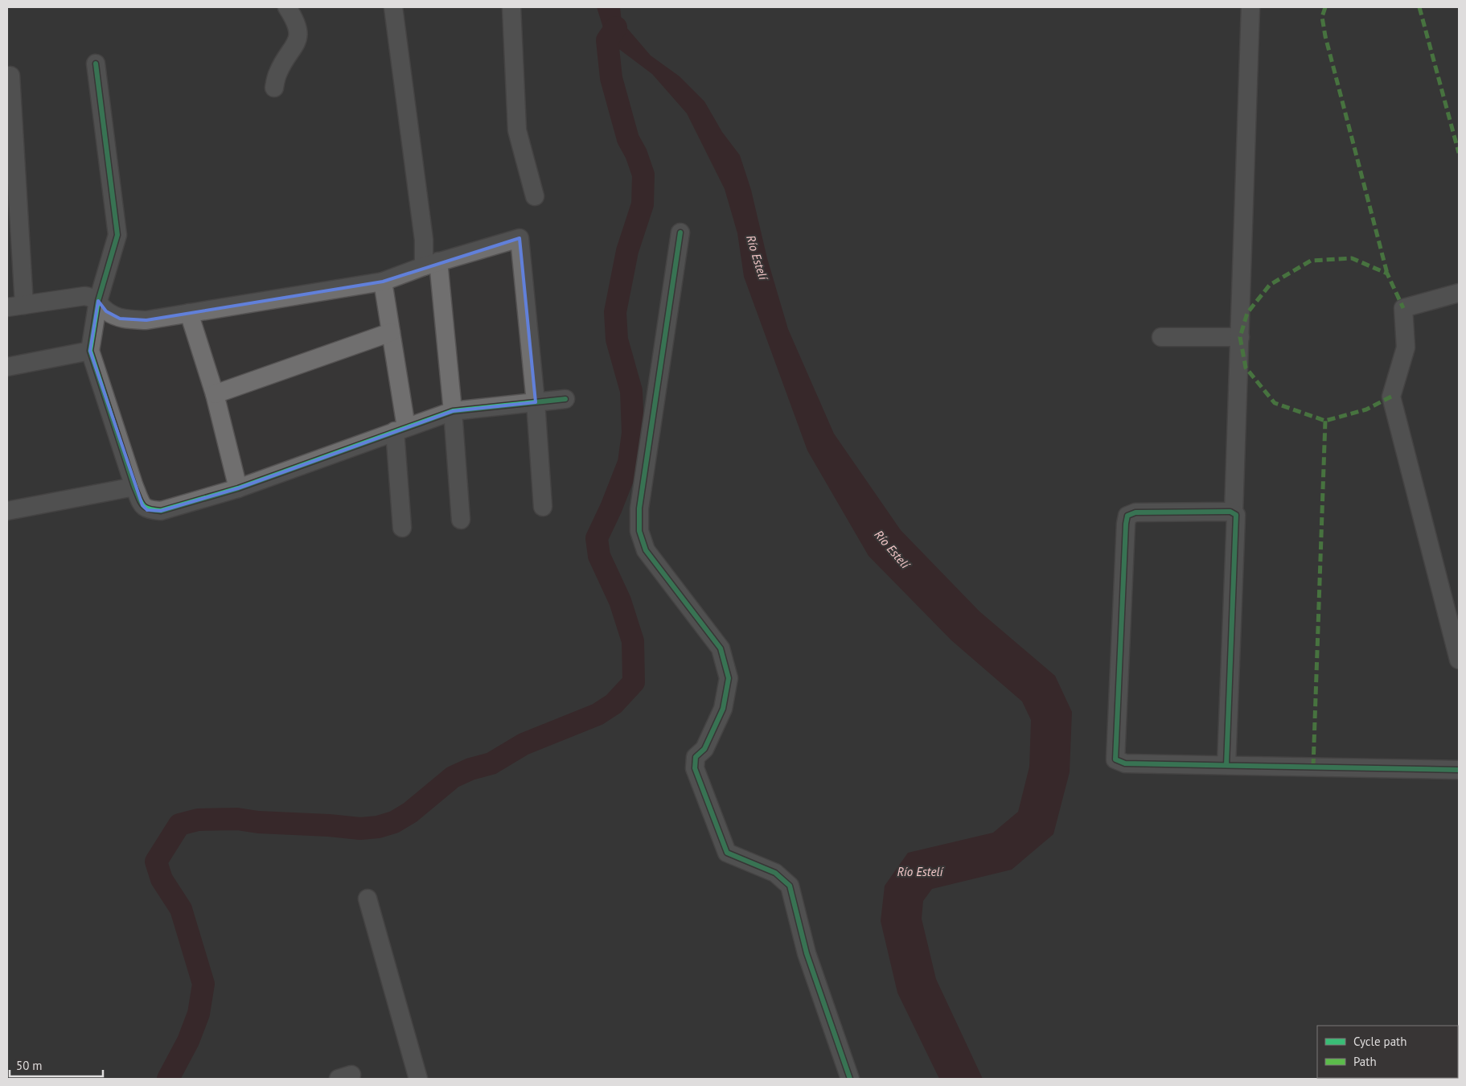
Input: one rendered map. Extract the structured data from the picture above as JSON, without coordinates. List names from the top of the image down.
{
  "water": ["Río Estelí"],
  "legend": ["Cycle path", "Path"],
  "scale_bar": "50 m"
}
